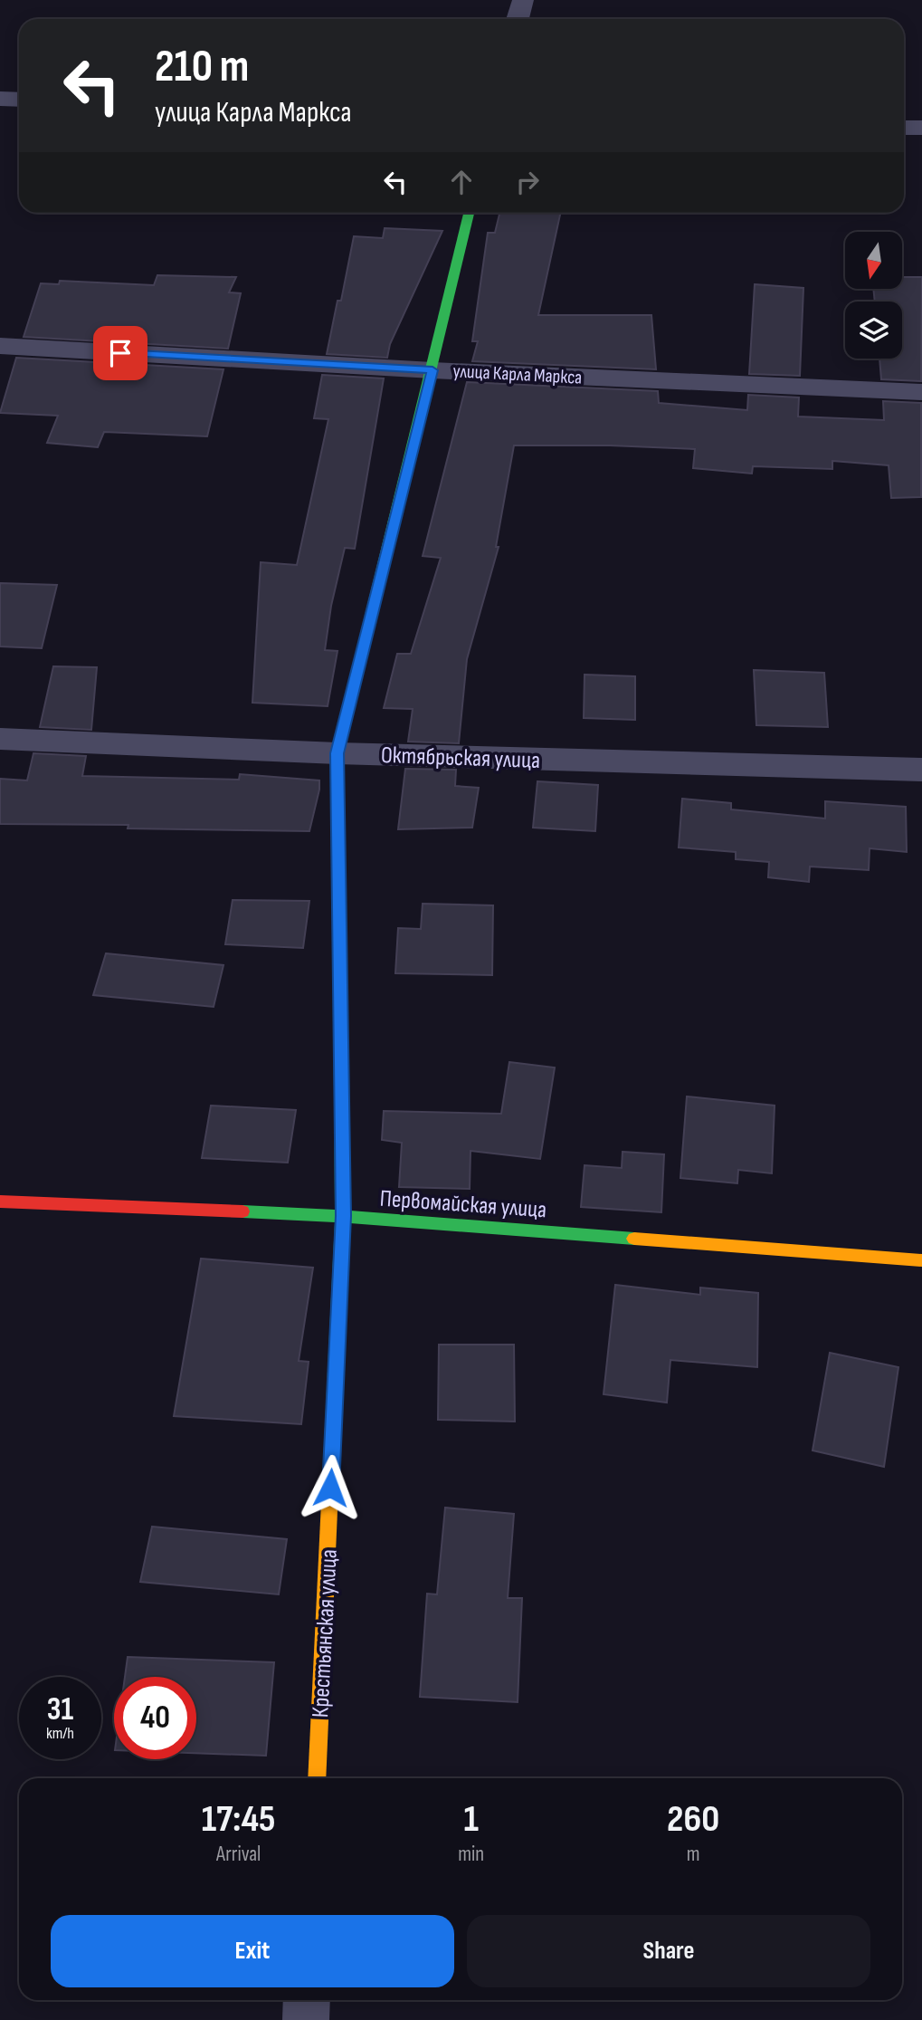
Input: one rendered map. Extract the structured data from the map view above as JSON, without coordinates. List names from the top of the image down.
{
  "streets": {
    "street": [
      "улица Карла Маркса",
      "Октябрьская улица",
      "Первомайская улица",
      "Крестьянская улица"
    ]
  },
  "crossings": [
    ["улица Карла Маркса", "Крестьянская улица"],
    ["Октябрьская улица", "Крестьянская улица"],
    ["Первомайская улица", "Крестьянская улица"]
  ],
  "north": "bottom",
  "page": {
    "turn": ["210 m", "улица Карла Маркса"],
    "speed": "31 km/h",
    "limit": "40",
    "eta": [
      "17:45",
      "Arrival",
      "1",
      "min",
      "260",
      "m"
    ],
    "buttons": ["Exit", "Share"]
  }
}
